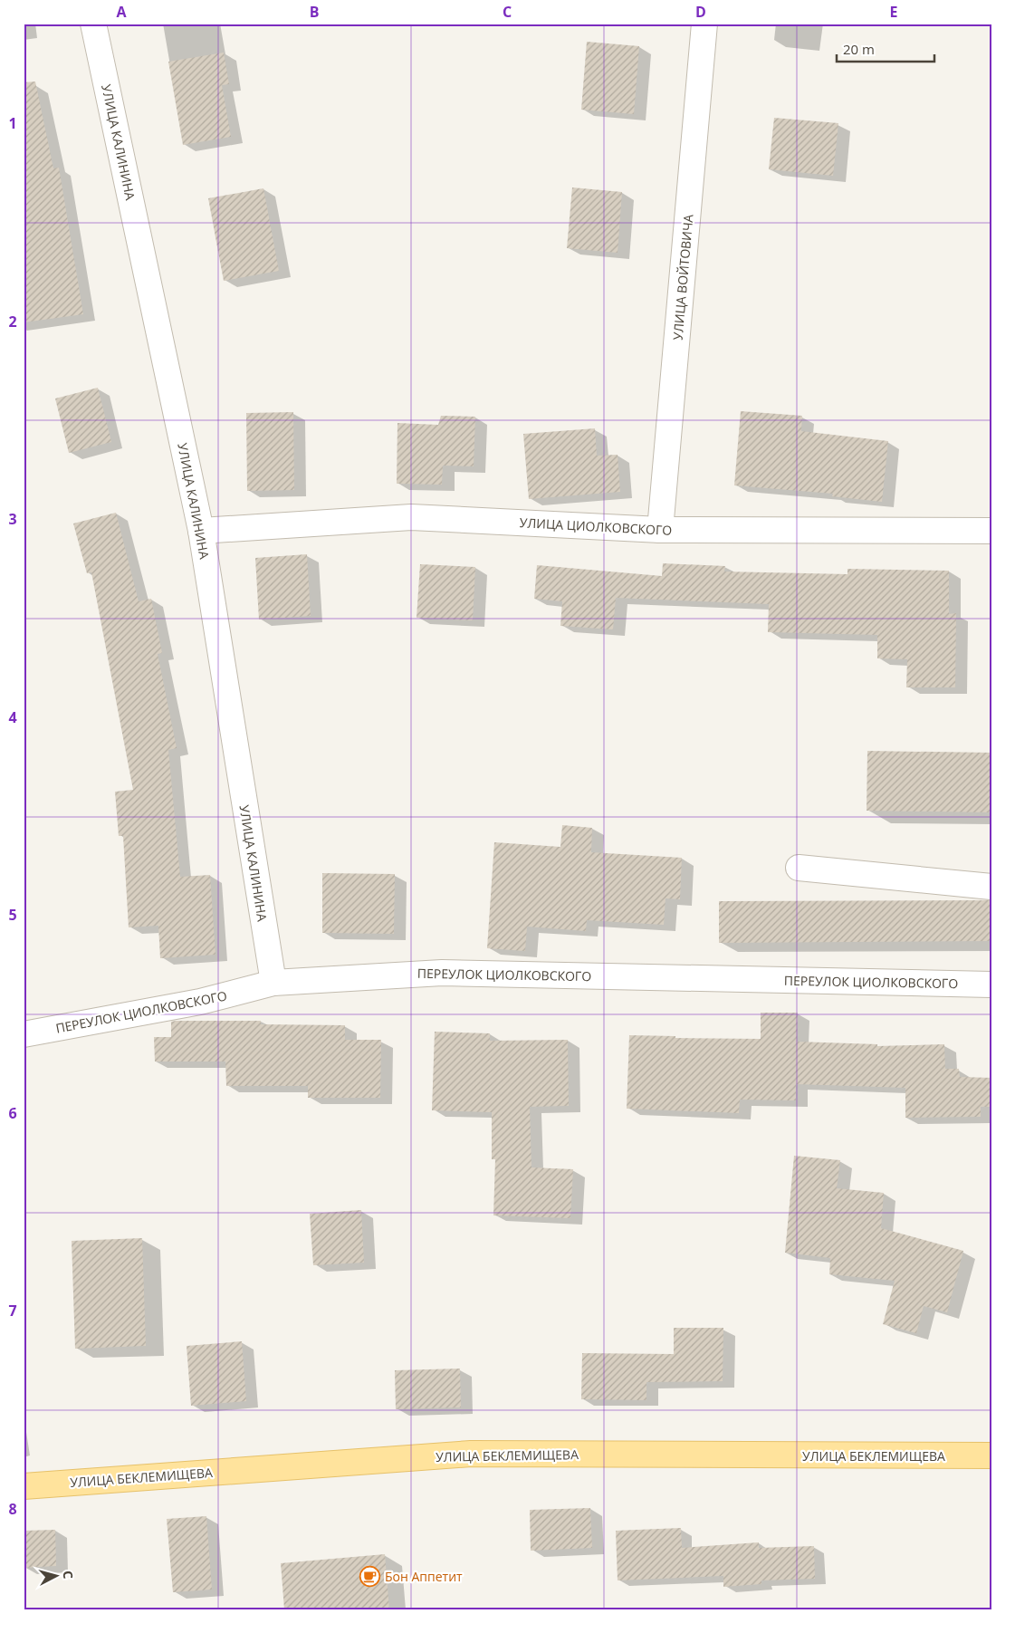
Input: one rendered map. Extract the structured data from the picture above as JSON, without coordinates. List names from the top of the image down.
{
  "streets": {
    "main road": ["УЛИЦА БЕКЛЕМИЩЕВА"],
    "street": [
      "УЛИЦА КАЛИНИНА",
      "УЛИЦА ВОЙТОВИЧА",
      "УЛИЦА ЦИОЛКОВСКОГО",
      "ПЕРЕУЛОК ЦИОЛКОВСКОГО"
    ]
  },
  "crossings": [
    ["УЛИЦА КАЛИНИНА", "УЛИЦА ЦИОЛКОВСКОГО"],
    ["УЛИЦА КАЛИНИНА", "ПЕРЕУЛОК ЦИОЛКОВСКОГО"],
    ["УЛИЦА ВОЙТОВИЧА", "УЛИЦА ЦИОЛКОВСКОГО"]
  ],
  "places": {
    "cafe": ["Бон Аппетит"]
  },
  "scale_bar": "20 m",
  "north": "right",
  "grid": {
    "columns": [
      "A",
      "B",
      "C",
      "D",
      "E"
    ],
    "rows": [
      "1",
      "2",
      "3",
      "4",
      "5",
      "6",
      "7",
      "8"
    ]
  }
}
